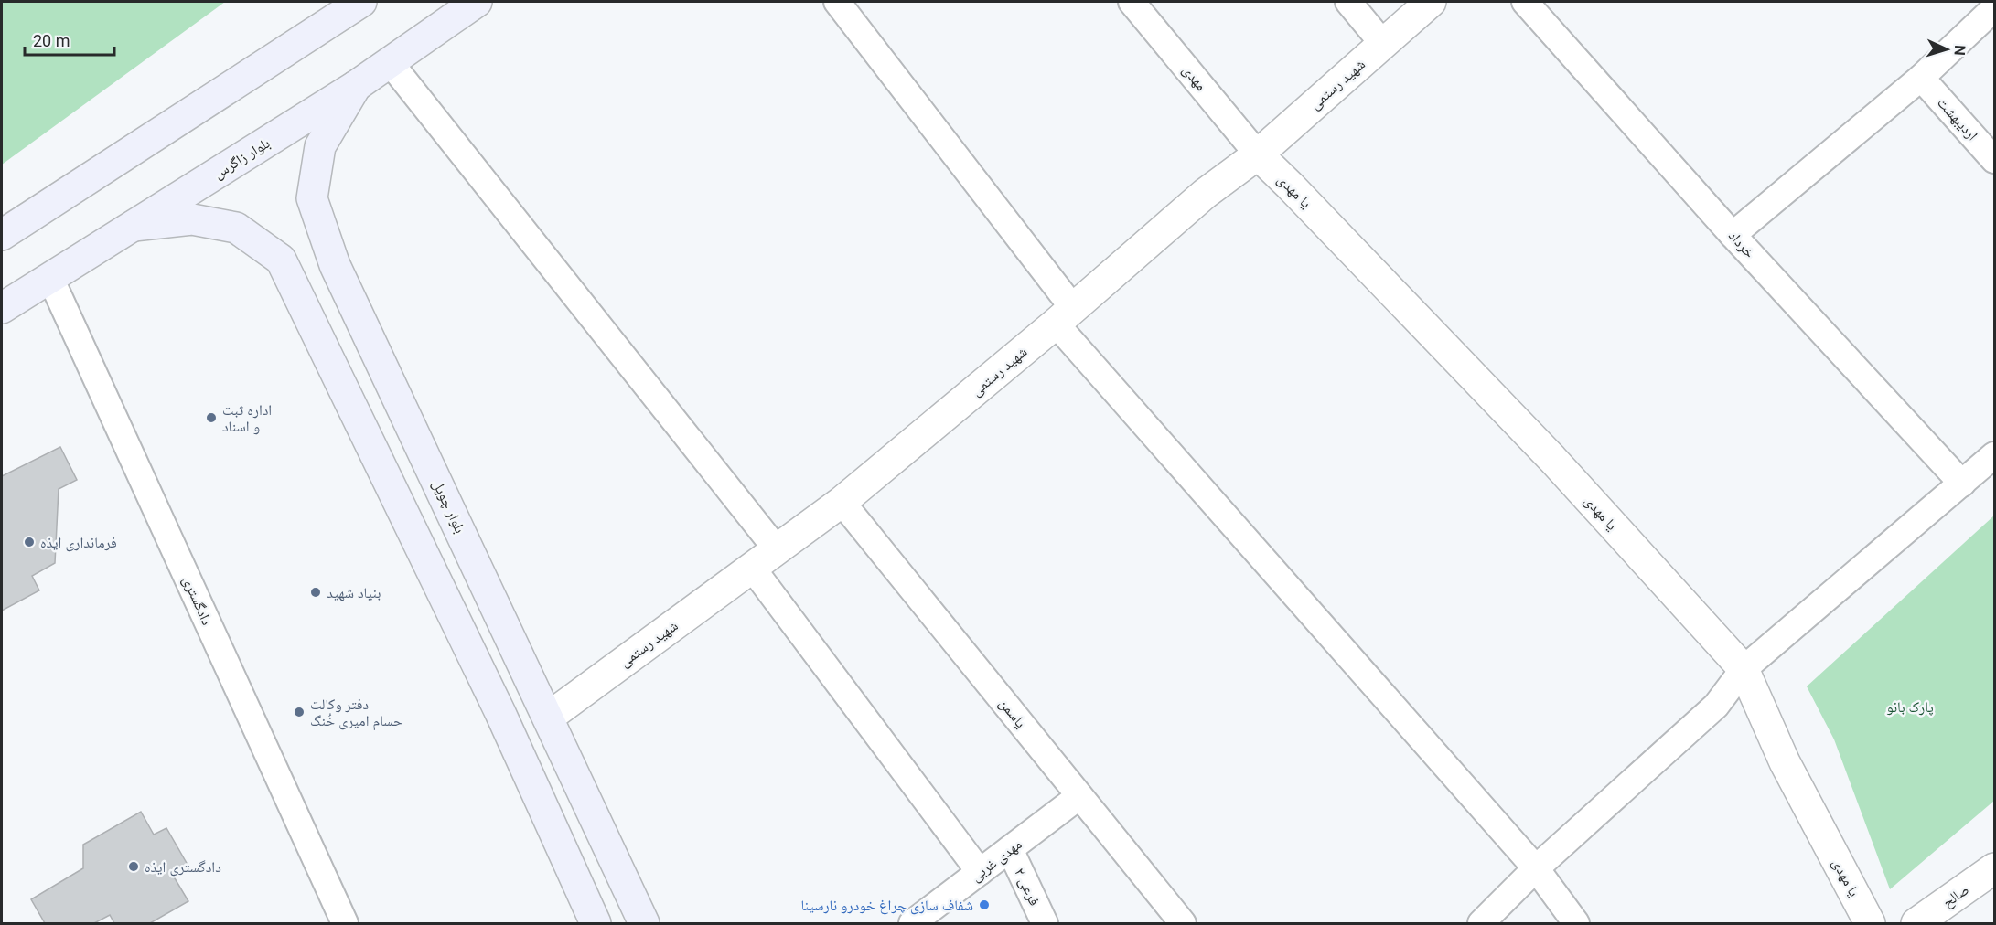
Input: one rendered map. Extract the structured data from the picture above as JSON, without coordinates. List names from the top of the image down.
{
  "streets": {
    "main road": ["بلوار زاگرس", "بلوار چویل"],
    "street": [
      "مهدی",
      "شهید رستمی",
      "اردیبهشت",
      "یا مهدی",
      "خرداد",
      "دادگستری",
      "یاسمن",
      "مهدی غربی",
      "فرعی ۲",
      "صالح"
    ]
  },
  "crossings": [
    ["مهدی", "شهید رستمی"],
    ["مهدی", "یا مهدی"],
    ["شهید رستمی", "یا مهدی"],
    ["شهید رستمی", "بلوار چویل"],
    ["شهید رستمی", "یاسمن"],
    ["بلوار زاگرس", "بلوار چویل"],
    ["بلوار زاگرس", "دادگستری"],
    ["یاسمن", "مهدی غربی"],
    ["مهدی غربی", "فرعی ۲"]
  ],
  "parks": ["پارک بانو"],
  "places": [
    "اداره ثبت و اسناد",
    "فرمانداری ایذه",
    "بنیاد شهید",
    "دفتر وکالت حسام امیری خُنگ",
    "دادگستری ایذه",
    "شفاف سازی چراغ خودرو نارسینا"
  ],
  "scale_bar": "20 m",
  "north": "right"
}
